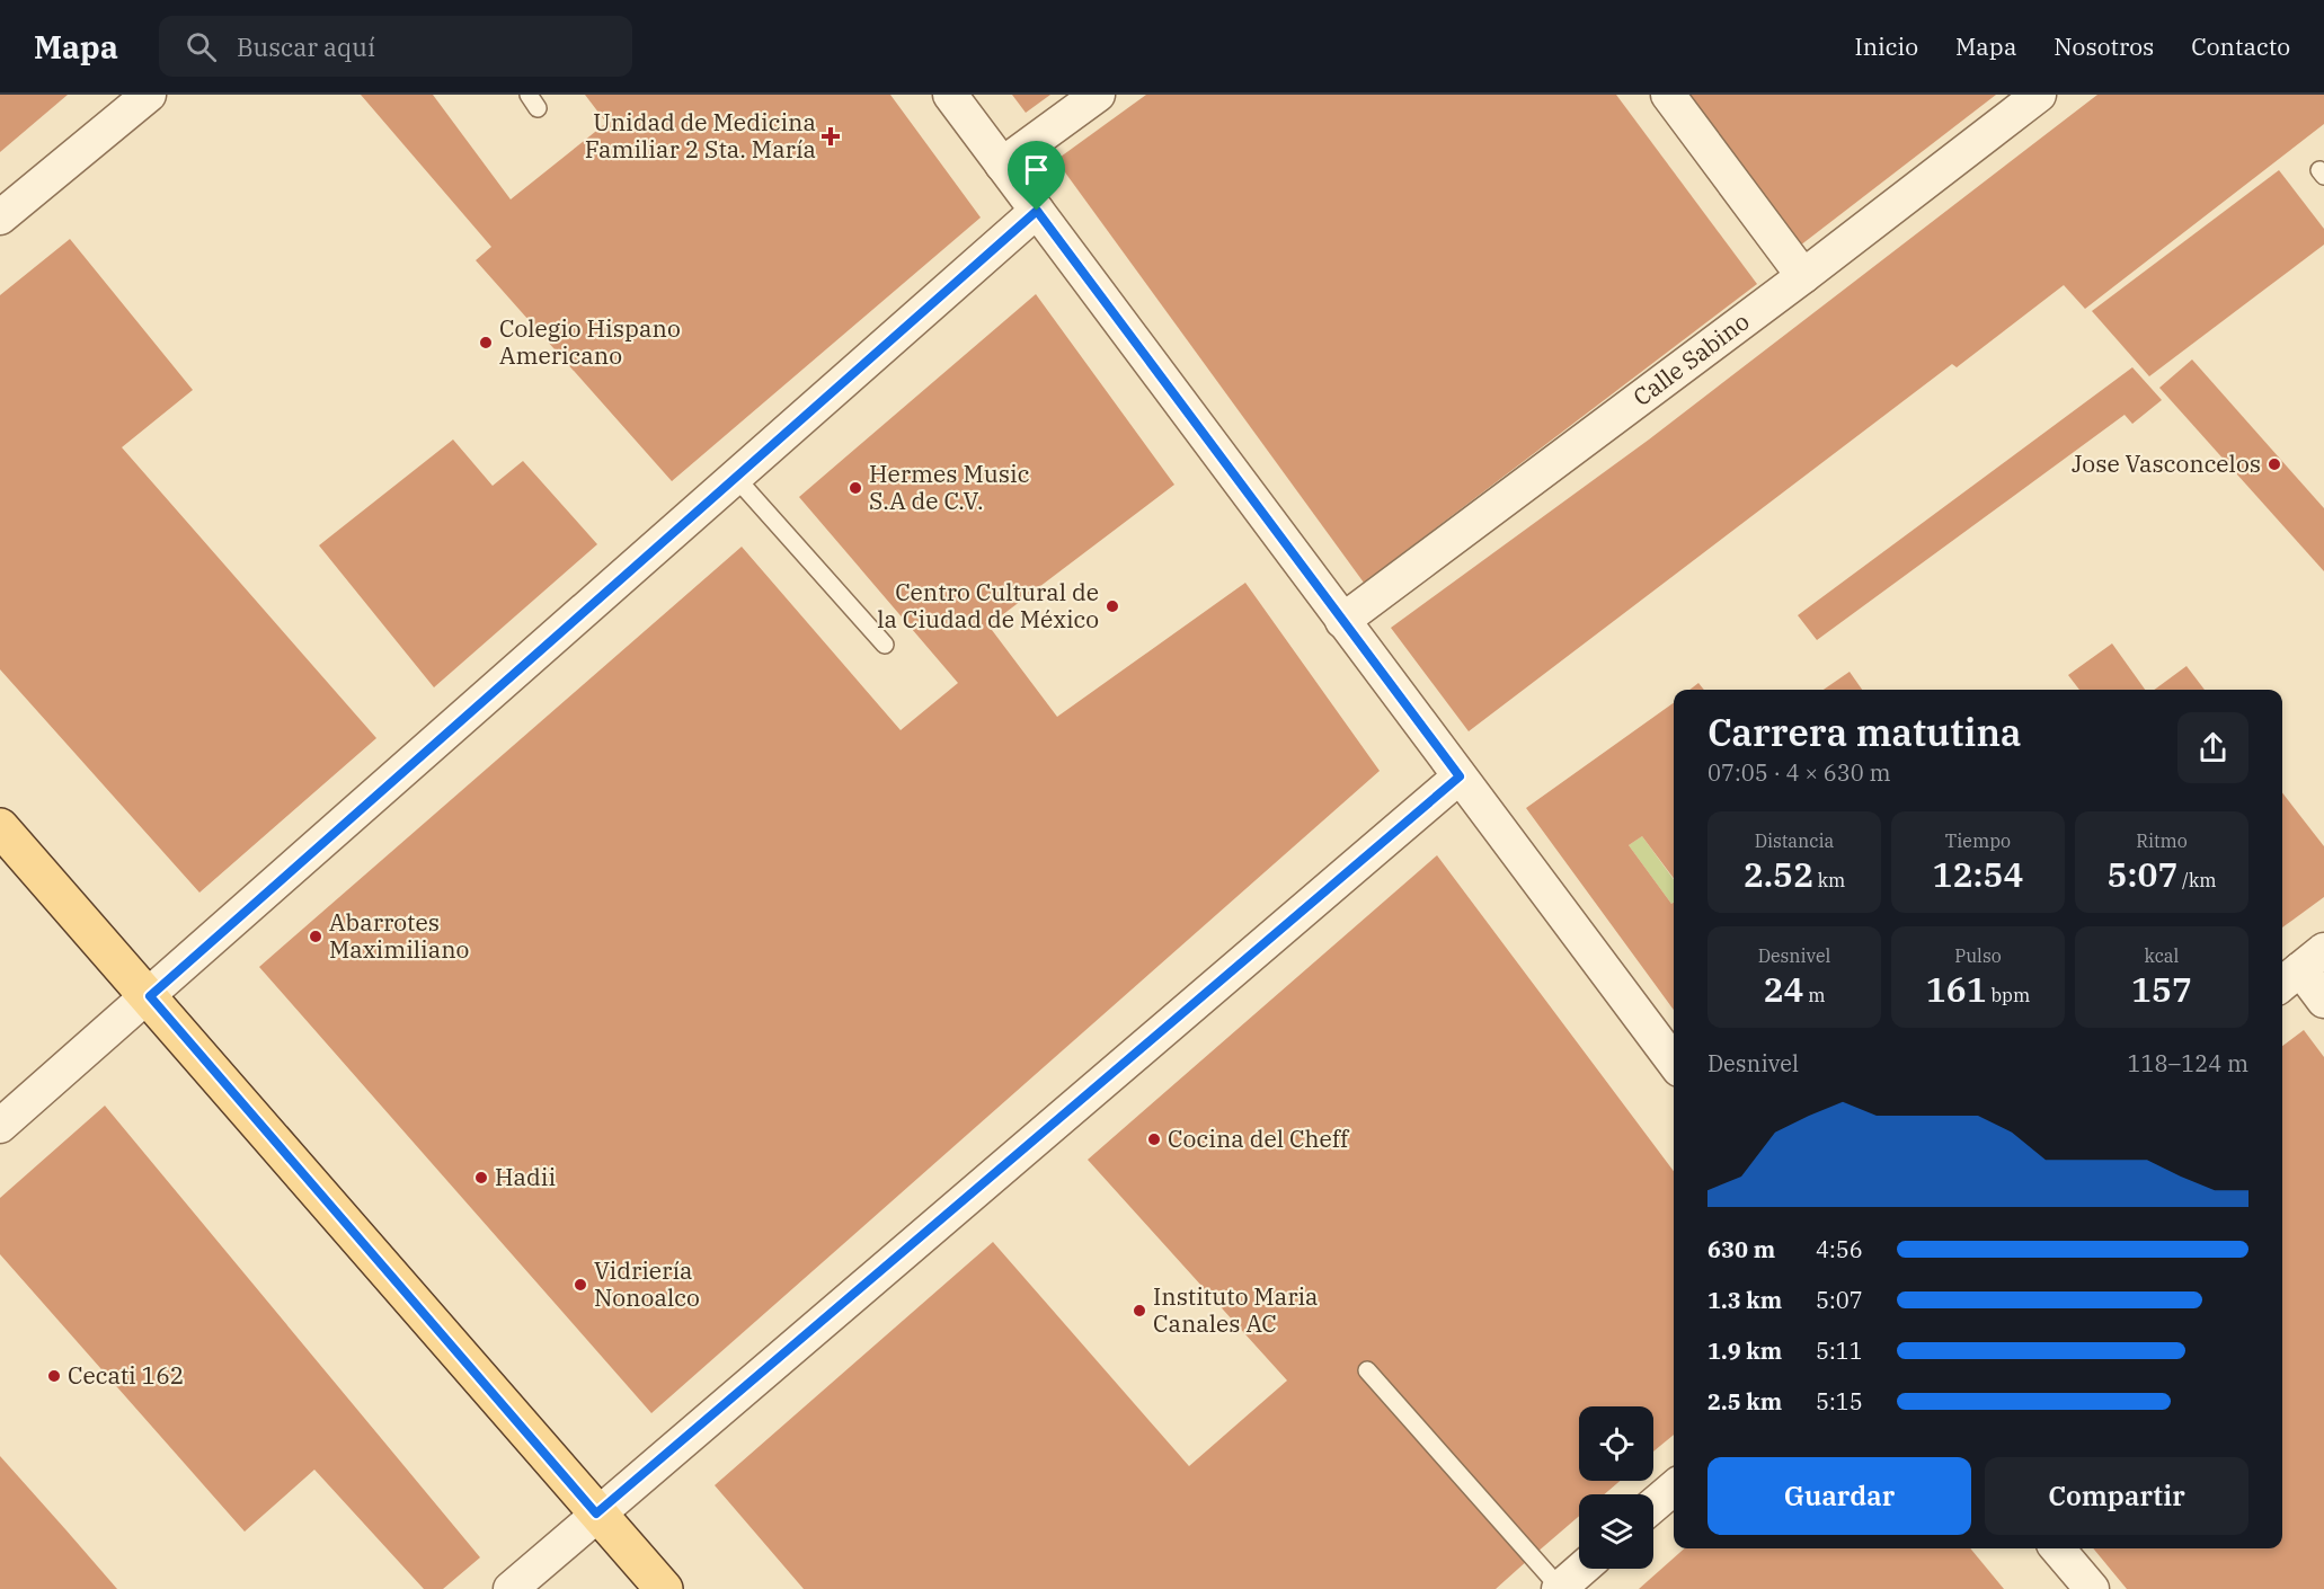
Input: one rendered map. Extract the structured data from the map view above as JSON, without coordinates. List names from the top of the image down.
{
  "streets": {
    "street": ["Calle Sabino"]
  },
  "places": {
    "health": ["Unidad de Medicina Familiar 2 Sta. María"],
    "other": [
      "Colegio Hispano Americano",
      "Jose Vasconcelos",
      "Hermes Music S.A de C.V.",
      "Centro Cultural de la Ciudad de México",
      "Abarrotes Maximiliano",
      "Cocina del Cheff",
      "Hadii",
      "Vidriería Nonoalco",
      "Instituto Maria Canales AC",
      "Cecati 162"
    ]
  },
  "page": {
    "header": "Mapa",
    "search": "Buscar aquí",
    "nav": [
      "Inicio",
      "Mapa",
      "Nosotros",
      "Contacto"
    ],
    "heading": ["Carrera matutina", "07:05 · 4 × 630 m"],
    "stats": [
      ["Distancia", "2.52 km"],
      ["Tiempo", "12:54"],
      ["Ritmo", "5:07 /km"],
      ["Desnivel", "24 m"],
      ["Pulso", "161 bpm"],
      ["kcal", "157"]
    ],
    "chart": ["Desnivel", "118–124 m"],
    "list": [
      {
        "name": "630 m",
        "note": "4:56"
      },
      {
        "name": "1.3 km",
        "note": "5:07"
      },
      {
        "name": "1.9 km",
        "note": "5:11"
      },
      {
        "name": "2.5 km",
        "note": "5:15"
      }
    ],
    "buttons": ["Guardar", "Compartir"]
  }
}
